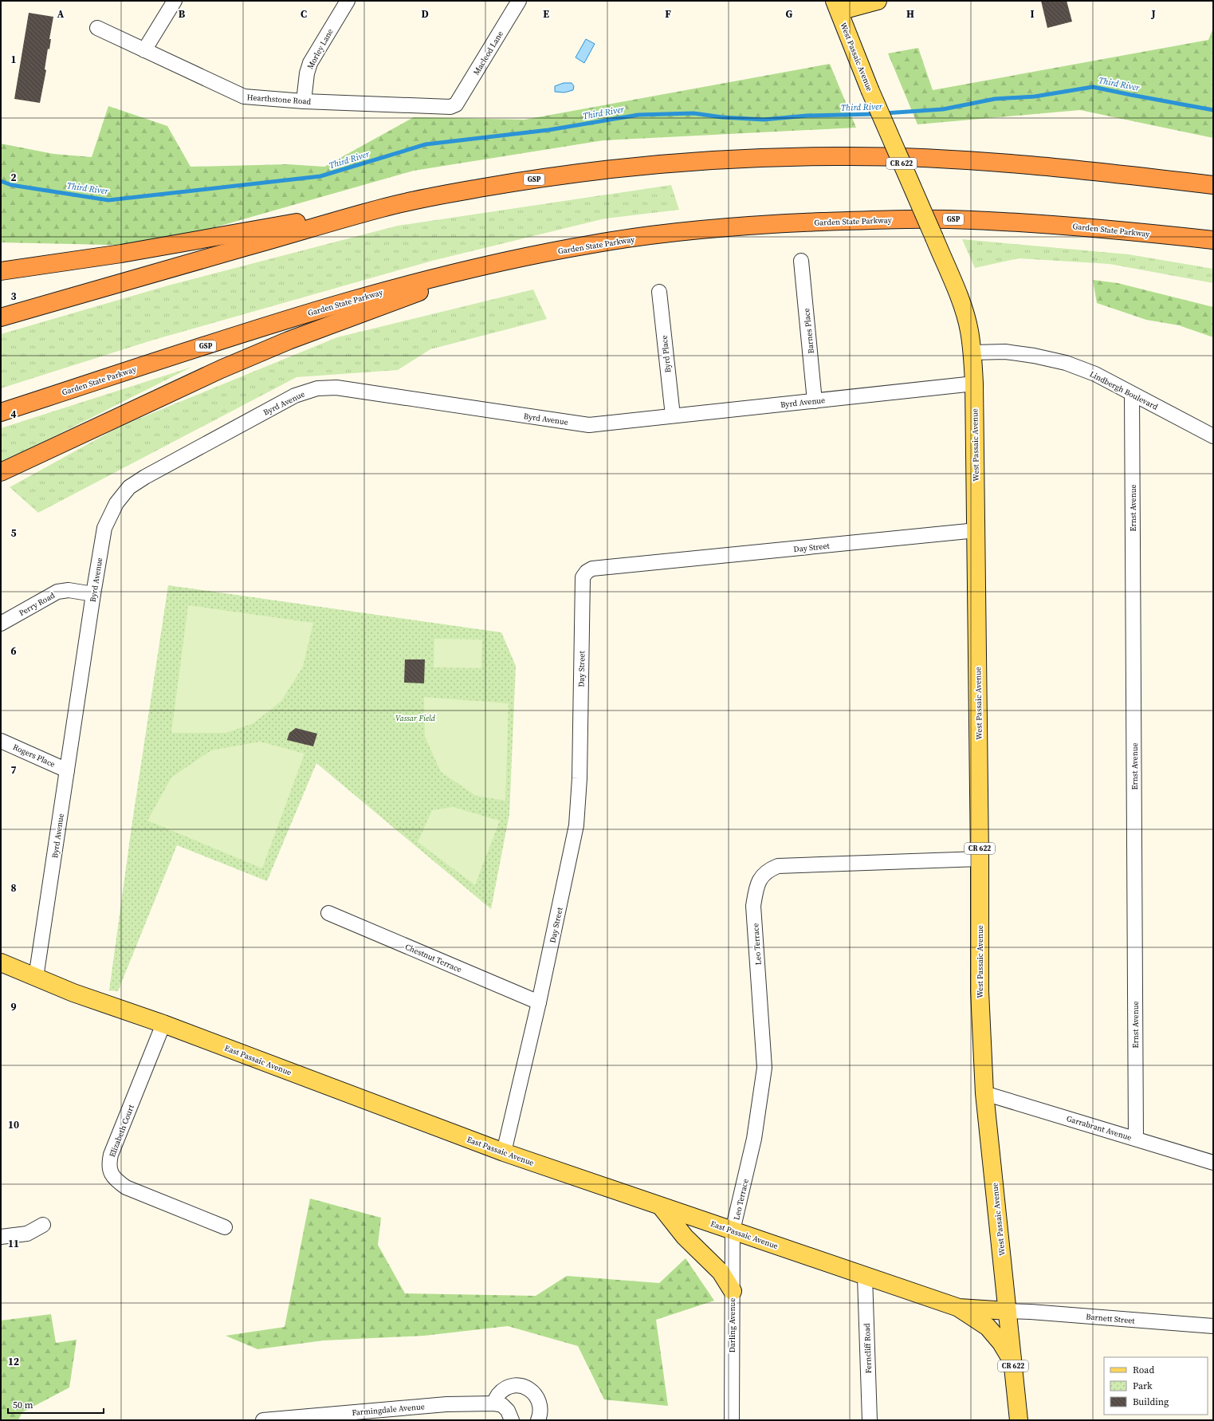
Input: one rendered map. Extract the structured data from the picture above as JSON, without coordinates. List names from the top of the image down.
{
  "streets": {
    "highway": ["GSP", "Garden State Parkway"],
    "main road": ["West Passaic Avenue", "CR 622", "East Passaic Avenue"],
    "street": [
      "Morley Lane",
      "Macleod Lane",
      "Hearthstone Road",
      "Barnes Place",
      "Byrd Place",
      "Lindbergh Boulevard",
      "Byrd Avenue",
      "Ernst Avenue",
      "Day Street",
      "Perry Road",
      "Rogers Place",
      "Leo Terrace",
      "Chestnut Terrace",
      "Garrabrant Avenue",
      "Elizabeth Court",
      "Barnett Street",
      "Darling Avenue",
      "Ferncliff Road",
      "Farmingdale Avenue"
    ]
  },
  "crossings": [
    ["Morley Lane", "Hearthstone Road"],
    ["Macleod Lane", "Hearthstone Road"],
    ["West Passaic Avenue", "Lindbergh Boulevard"],
    ["West Passaic Avenue", "Byrd Avenue"],
    ["West Passaic Avenue", "Day Street"],
    ["West Passaic Avenue", "Leo Terrace"],
    ["West Passaic Avenue", "East Passaic Avenue"],
    ["West Passaic Avenue", "Garrabrant Avenue"],
    ["West Passaic Avenue", "Barnett Street"],
    ["Barnes Place", "Byrd Avenue"],
    ["Byrd Place", "Byrd Avenue"],
    ["Lindbergh Boulevard", "Ernst Avenue"],
    ["Byrd Avenue", "Perry Road"],
    ["Byrd Avenue", "Rogers Place"],
    ["Byrd Avenue", "East Passaic Avenue"],
    ["Ernst Avenue", "Garrabrant Avenue"],
    ["Day Street", "Chestnut Terrace"],
    ["Day Street", "East Passaic Avenue"],
    ["Leo Terrace", "East Passaic Avenue"],
    ["Leo Terrace", "Darling Avenue"],
    ["East Passaic Avenue", "Elizabeth Court"],
    ["East Passaic Avenue", "Barnett Street"],
    ["East Passaic Avenue", "Darling Avenue"],
    ["East Passaic Avenue", "Ferncliff Road"]
  ],
  "water": ["Third River"],
  "parks": ["Vassar Field"],
  "legend": ["Road", "Park", "Building"],
  "scale_bar": "50 m",
  "grid": {
    "columns": [
      "A",
      "B",
      "C",
      "D",
      "E",
      "F",
      "G",
      "H",
      "I",
      "J"
    ],
    "rows": [
      "1",
      "2",
      "3",
      "4",
      "5",
      "6",
      "7",
      "8",
      "9",
      "10",
      "11",
      "12"
    ]
  }
}
